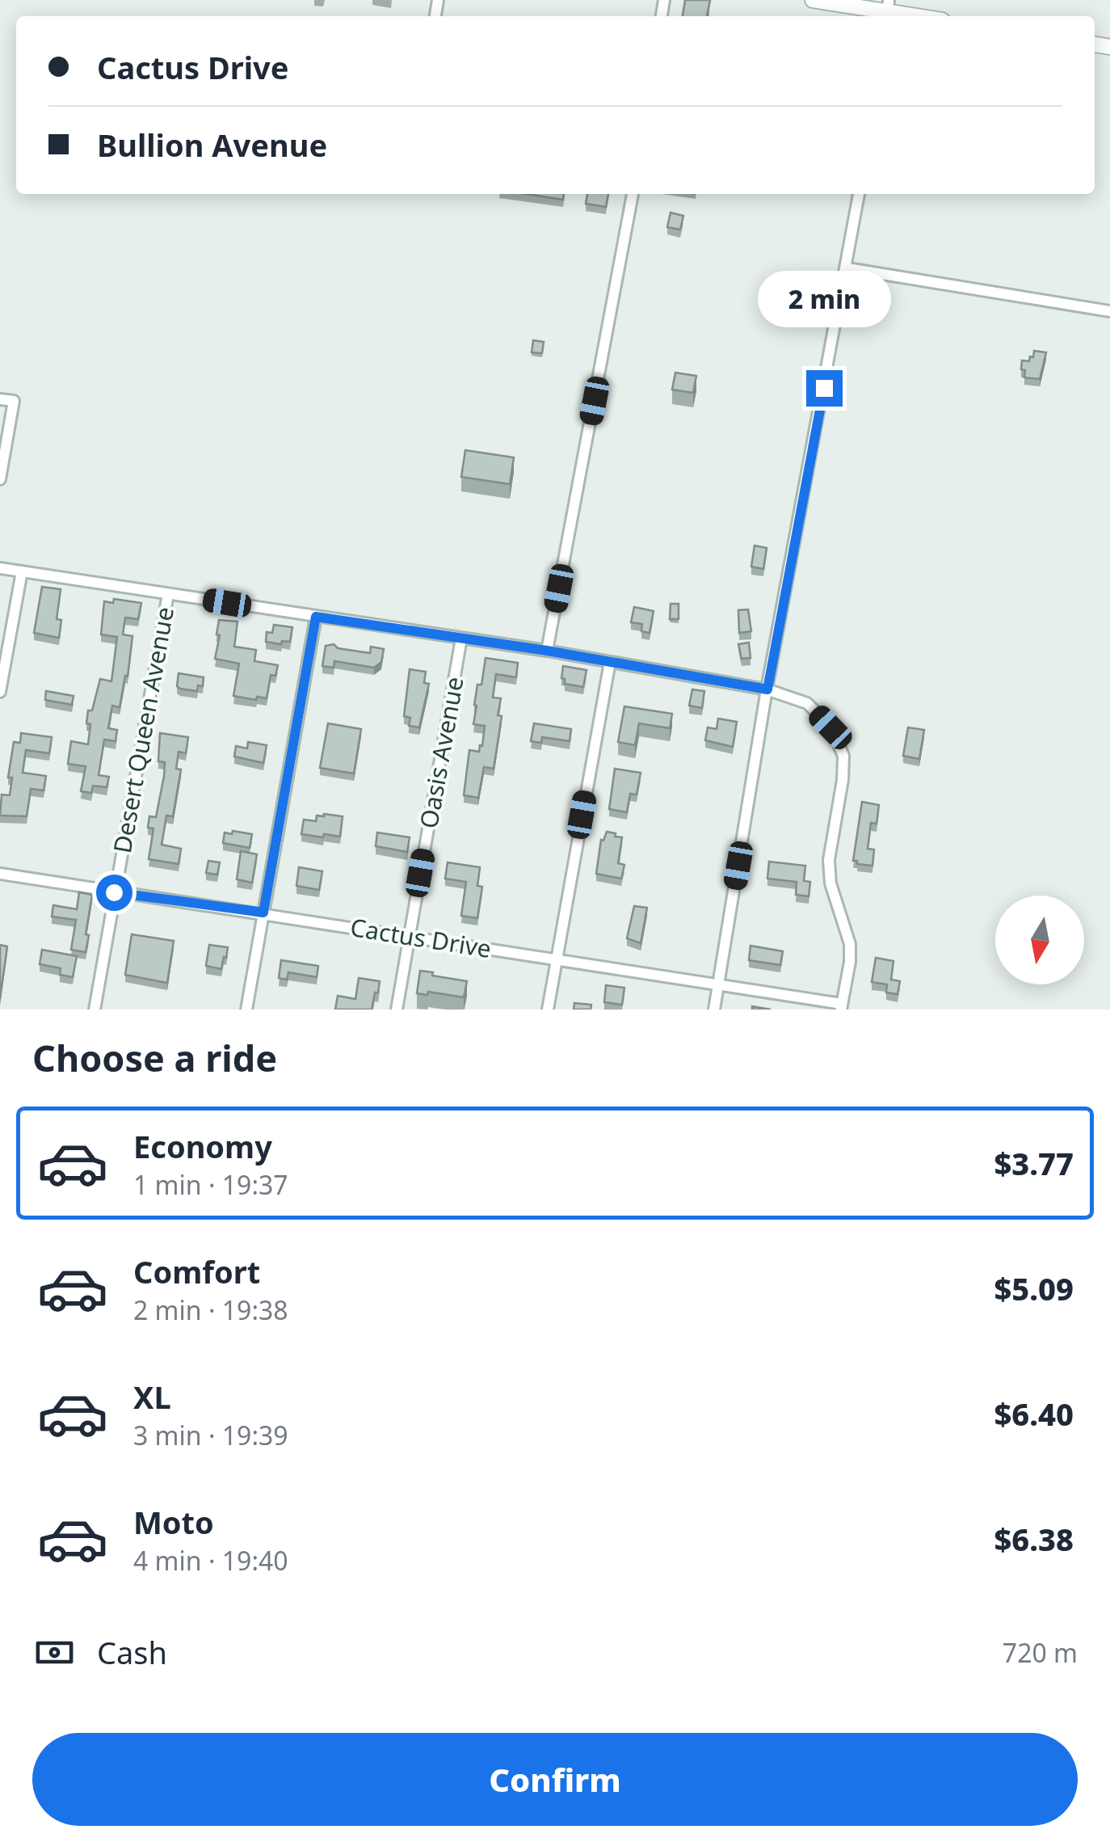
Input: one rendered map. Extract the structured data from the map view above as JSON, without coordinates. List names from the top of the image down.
{
  "streets": {
    "street": ["Desert Queen Avenue", "Oasis Avenue", "Cactus Drive"]
  },
  "crossings": [
    ["Desert Queen Avenue", "Cactus Drive"],
    ["Oasis Avenue", "Cactus Drive"]
  ],
  "north": "bottom",
  "page": {
    "banner": ["Cactus Drive", "Bullion Avenue"],
    "bubble": "2 min",
    "heading": "Choose a ride",
    "list": [
      {
        "name": "Economy",
        "note": "1 min · 19:37",
        "value": "$3.77"
      },
      {
        "name": "Comfort",
        "note": "2 min · 19:38",
        "value": "$5.09"
      },
      {
        "name": "XL",
        "note": "3 min · 19:39",
        "value": "$6.40"
      },
      {
        "name": "Moto",
        "note": "4 min · 19:40",
        "value": "$6.38"
      }
    ],
    "pay": ["Cash", "720 m"],
    "buttons": "Confirm"
  }
}
